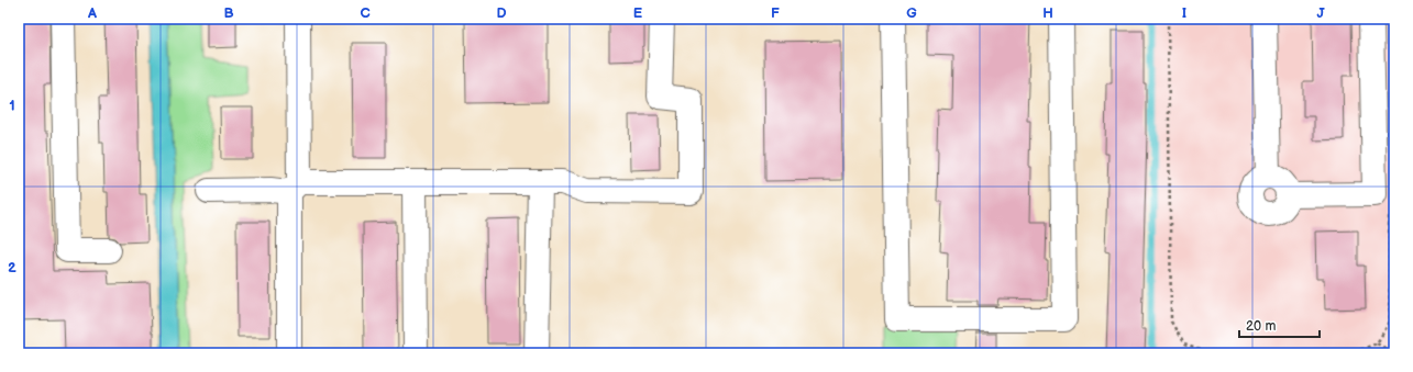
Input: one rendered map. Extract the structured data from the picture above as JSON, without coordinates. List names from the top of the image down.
{
  "scale_bar": "20 m",
  "grid": {
    "columns": [
      "A",
      "B",
      "C",
      "D",
      "E",
      "F",
      "G",
      "H",
      "I",
      "J"
    ],
    "rows": ["1", "2"]
  }
}
